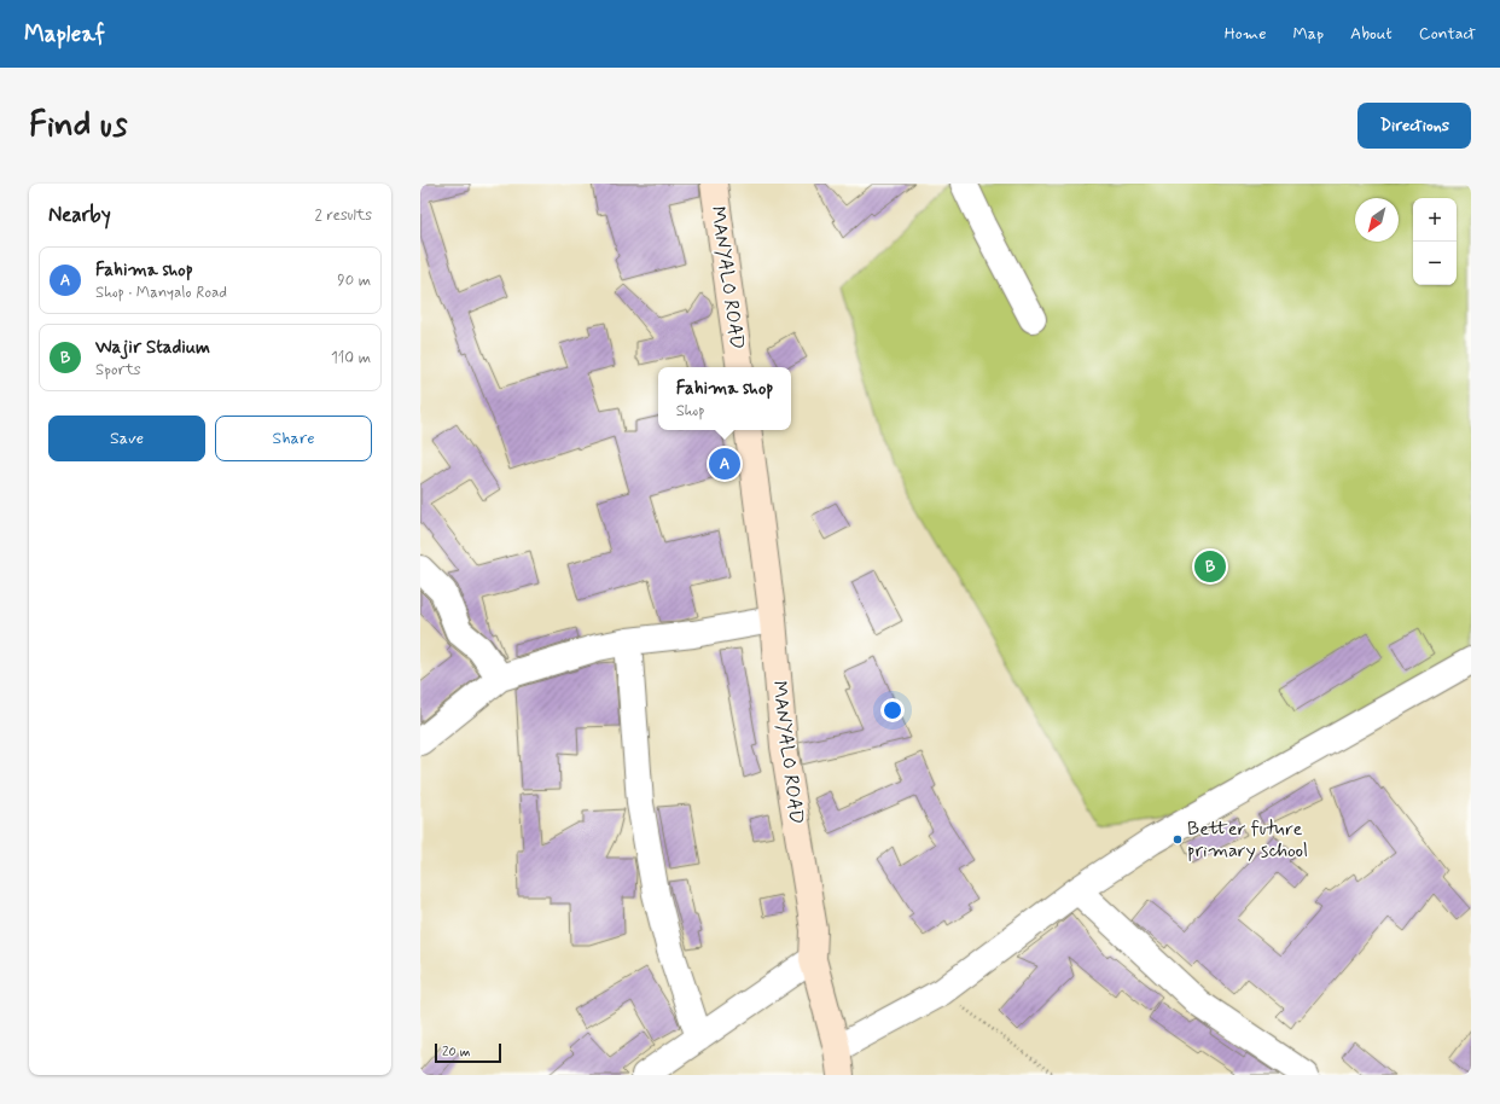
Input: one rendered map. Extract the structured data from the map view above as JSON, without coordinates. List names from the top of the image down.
{
  "streets": {
    "street": ["MANYALO ROAD"]
  },
  "places": ["Better future primary school"],
  "scale_bar": "20 m",
  "north": "bottom left",
  "page": {
    "header": "Mapleaf",
    "nav": [
      "Home",
      "Map",
      "About",
      "Contact"
    ],
    "buttons": [
      "Directions",
      ["Save", "Share"]
    ],
    "title": "Find us",
    "heading": ["Nearby", "2 results"],
    "map_buttons": ["+", "−"],
    "list": [
      {
        "mark": "A",
        "name": "Fahima shop",
        "note": "Shop · Manyalo Road",
        "value": "90 m"
      },
      {
        "mark": "B",
        "name": "Wajir Stadium",
        "note": "Sports",
        "value": "110 m"
      }
    ],
    "popup": ["Fahima shop", "Shop"],
    "pins": ["A", "B"],
    "scale": "20 m"
  }
}
